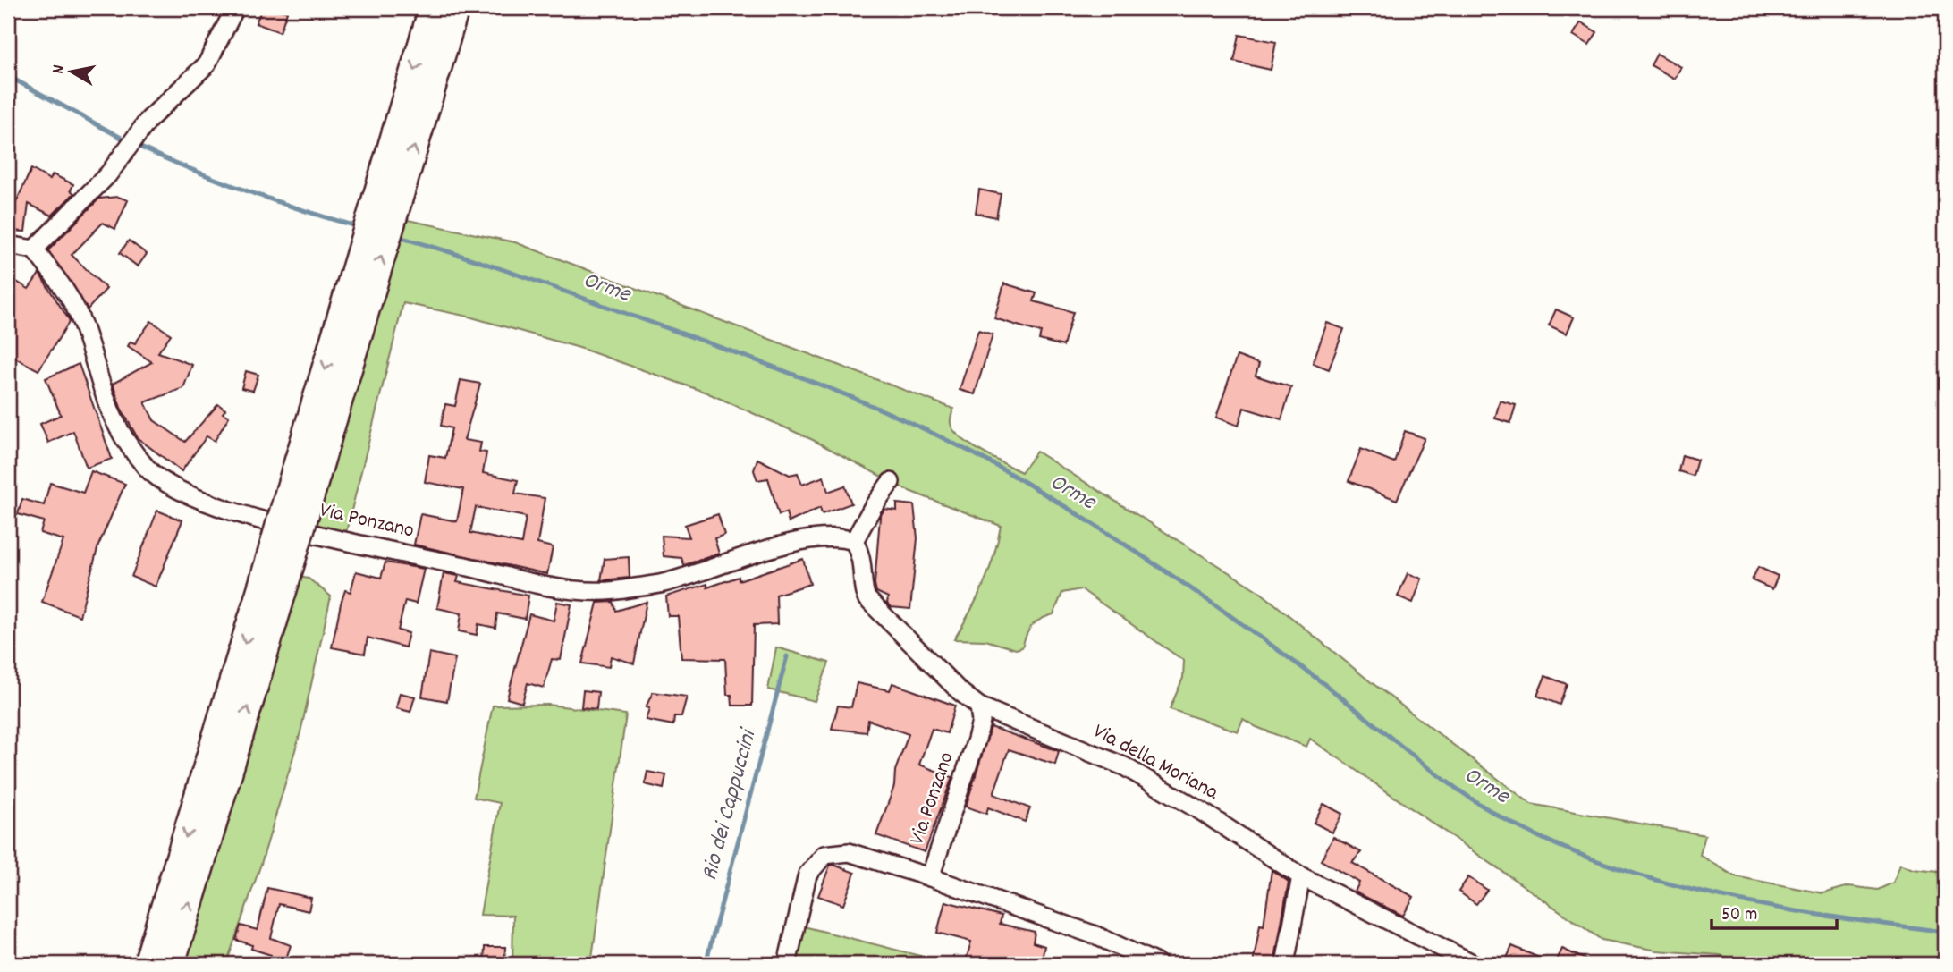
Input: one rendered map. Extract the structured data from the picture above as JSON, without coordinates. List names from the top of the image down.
{
  "streets": {
    "street": ["Via Ponzano", "Via della Moriana"]
  },
  "crossings": [
    ["Via Ponzano", "Via della Moriana"]
  ],
  "water": ["Orme", "Rio dei Cappuccini"],
  "scale_bar": "50 m",
  "north": "left"
}
